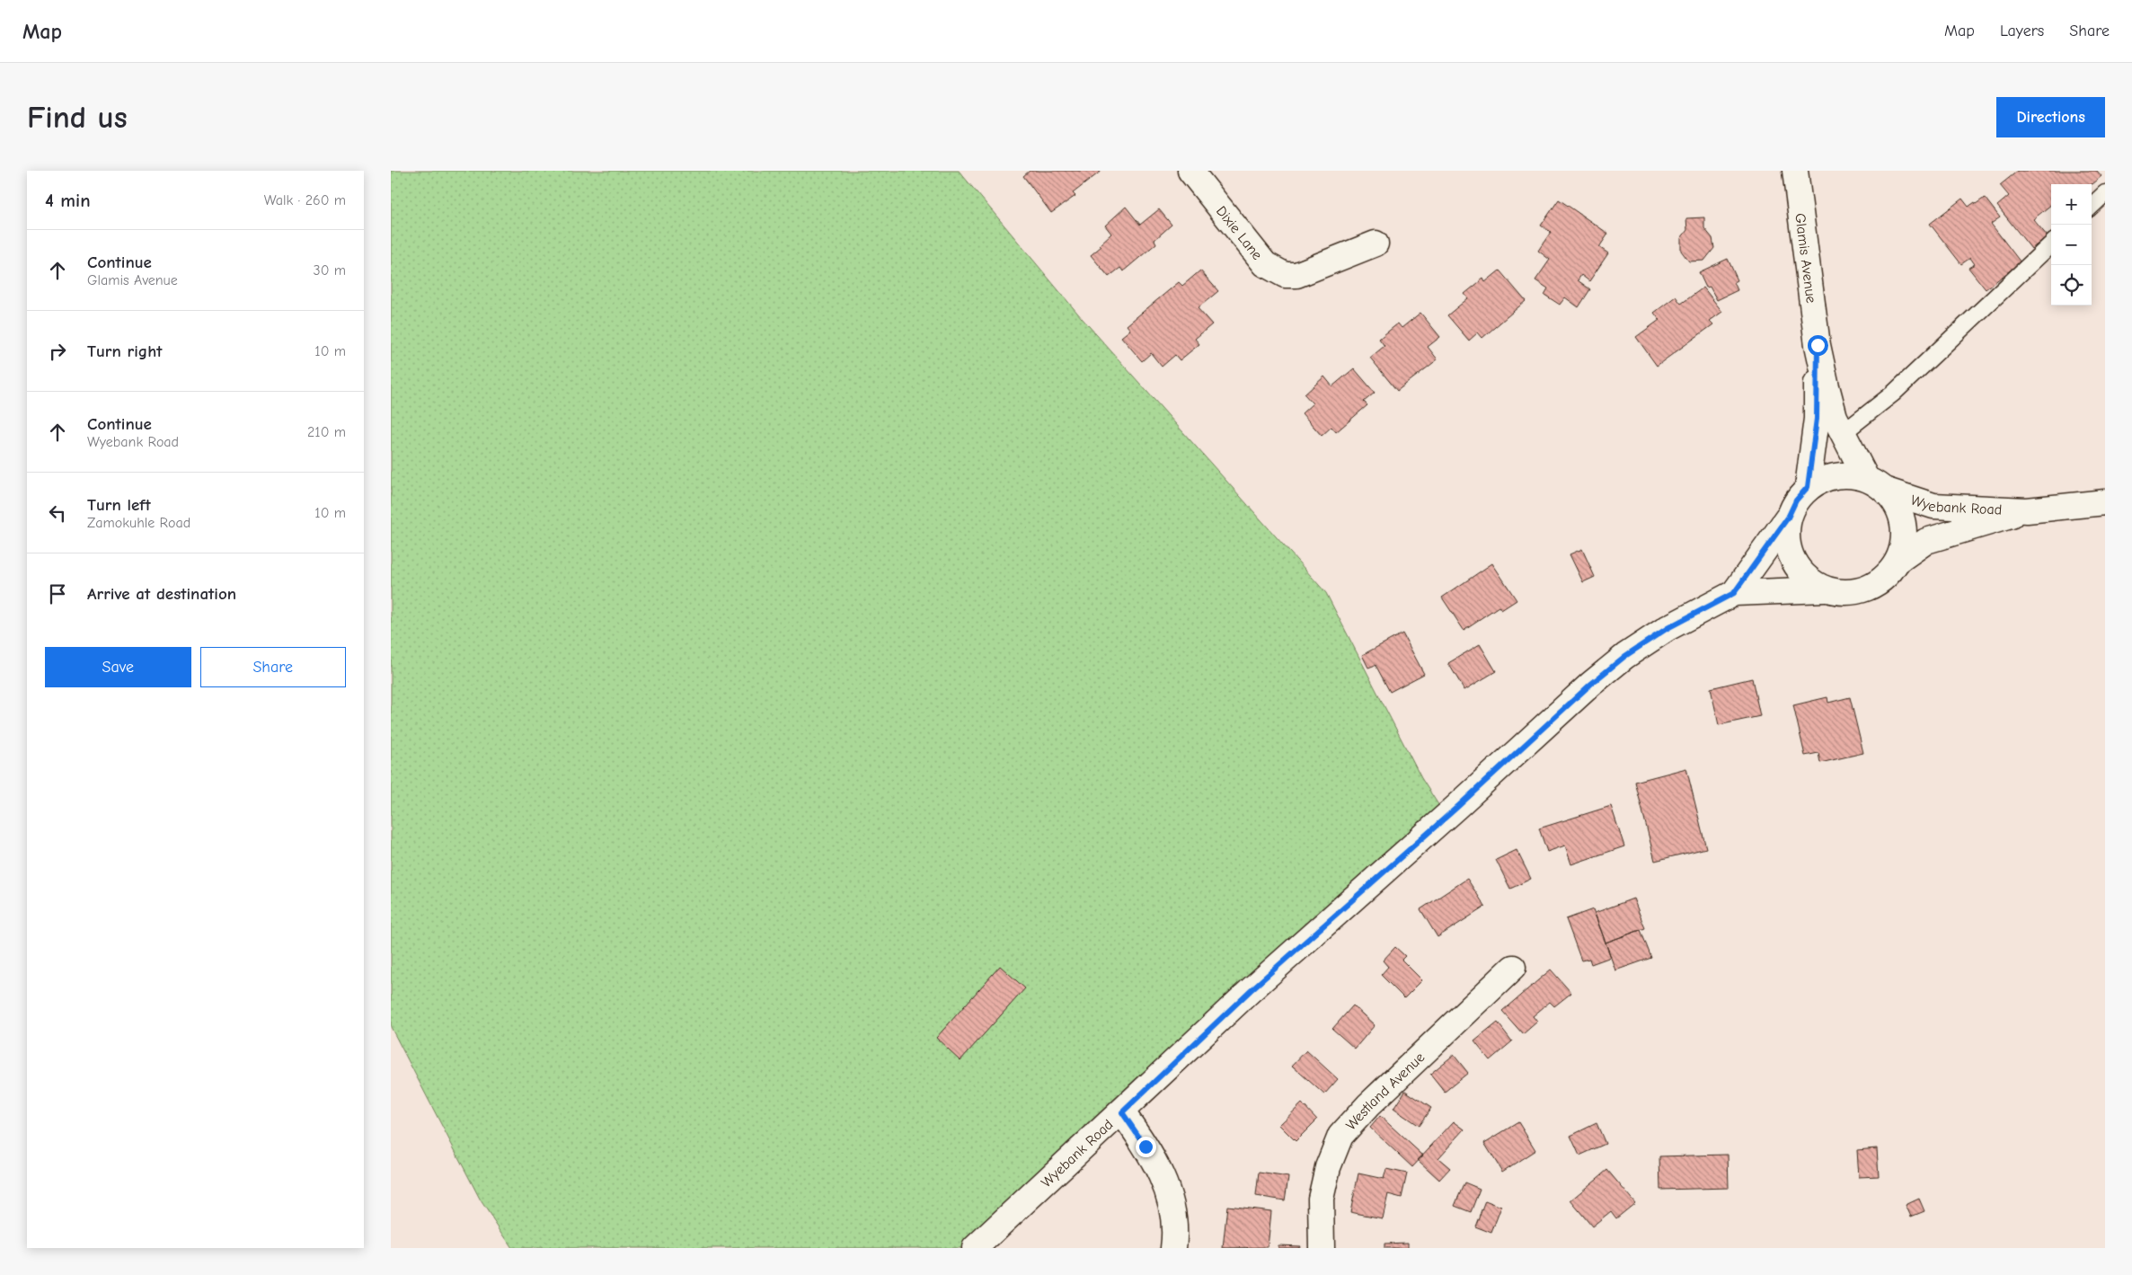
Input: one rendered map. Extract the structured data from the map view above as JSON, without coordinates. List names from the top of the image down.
{
  "streets": {
    "street": [
      "Dixie Lane",
      "Glamis Avenue",
      "Wyebank Road",
      "Westland Avenue"
    ]
  },
  "crossings": [
    ["Glamis Avenue", "Wyebank Road"]
  ],
  "page": {
    "header": "Map",
    "nav": ["Map", "Layers", "Share"],
    "buttons": [
      "Directions",
      ["Save", "Share"]
    ],
    "title": "Find us",
    "heading": ["4 min", "Walk · 260 m"],
    "map_buttons": ["+", "−"],
    "list": [
      ["Continue", "Glamis Avenue", "30 m"],
      ["Turn right", "10 m"],
      ["Continue", "Wyebank Road", "210 m"],
      ["Turn left", "Zamokuhle Road", "10 m"],
      "Arrive at destination"
    ]
  }
}
